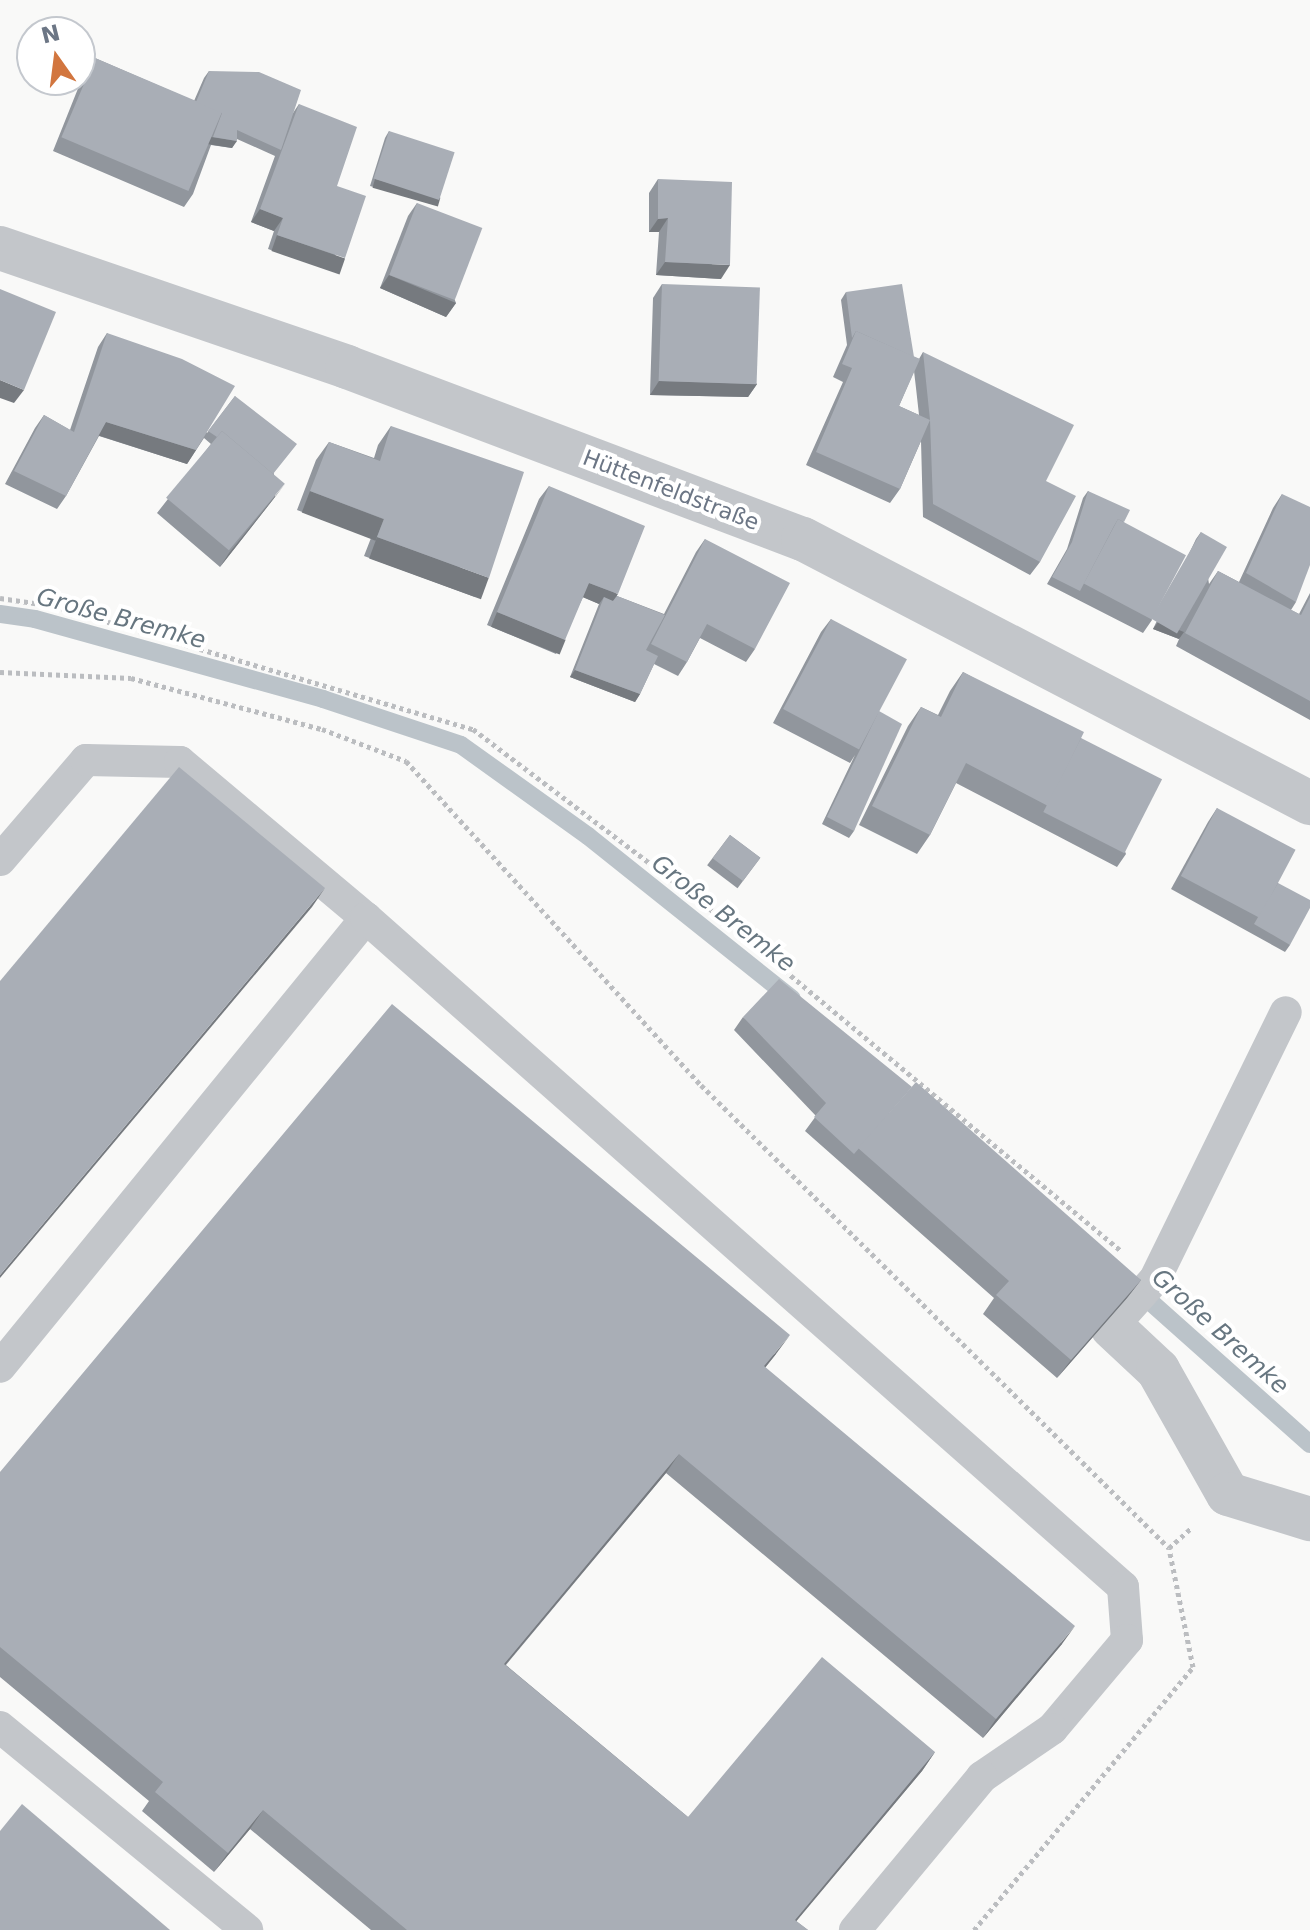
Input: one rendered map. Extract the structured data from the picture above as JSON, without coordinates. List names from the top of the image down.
{
  "streets": {
    "street": ["Hüttenfeldstraße"]
  },
  "water": ["Große Bremke"],
  "north": "top"
}
